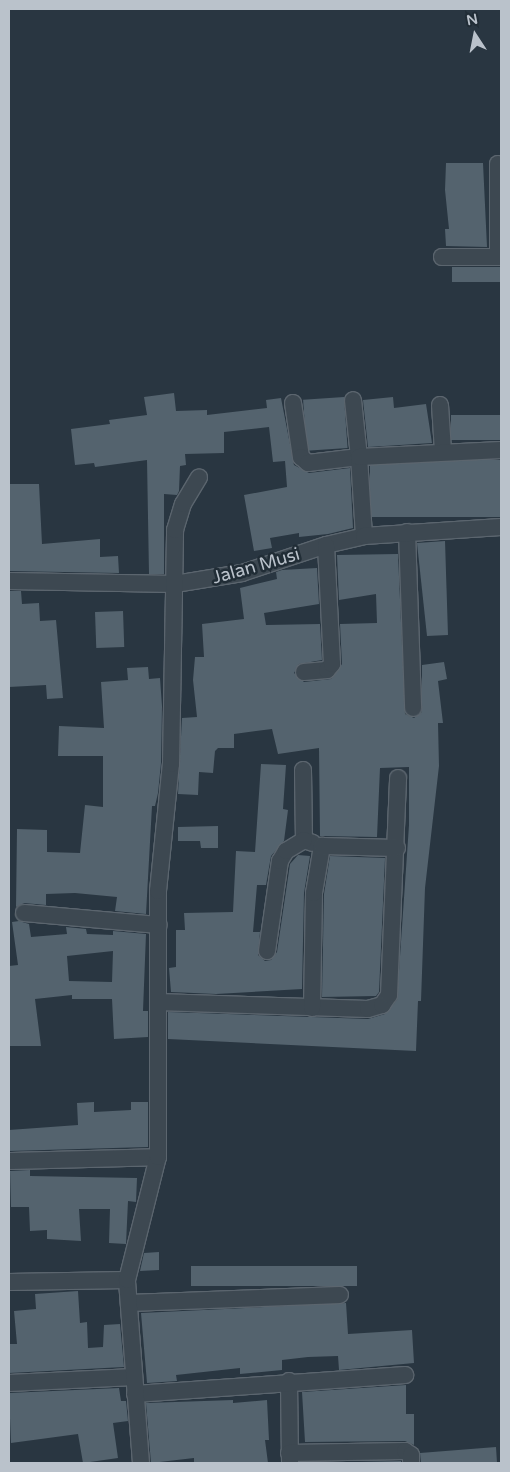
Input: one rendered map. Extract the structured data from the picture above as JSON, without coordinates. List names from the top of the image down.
{
  "streets": {
    "street": ["Jalan Musi"]
  },
  "north": "top"
}
